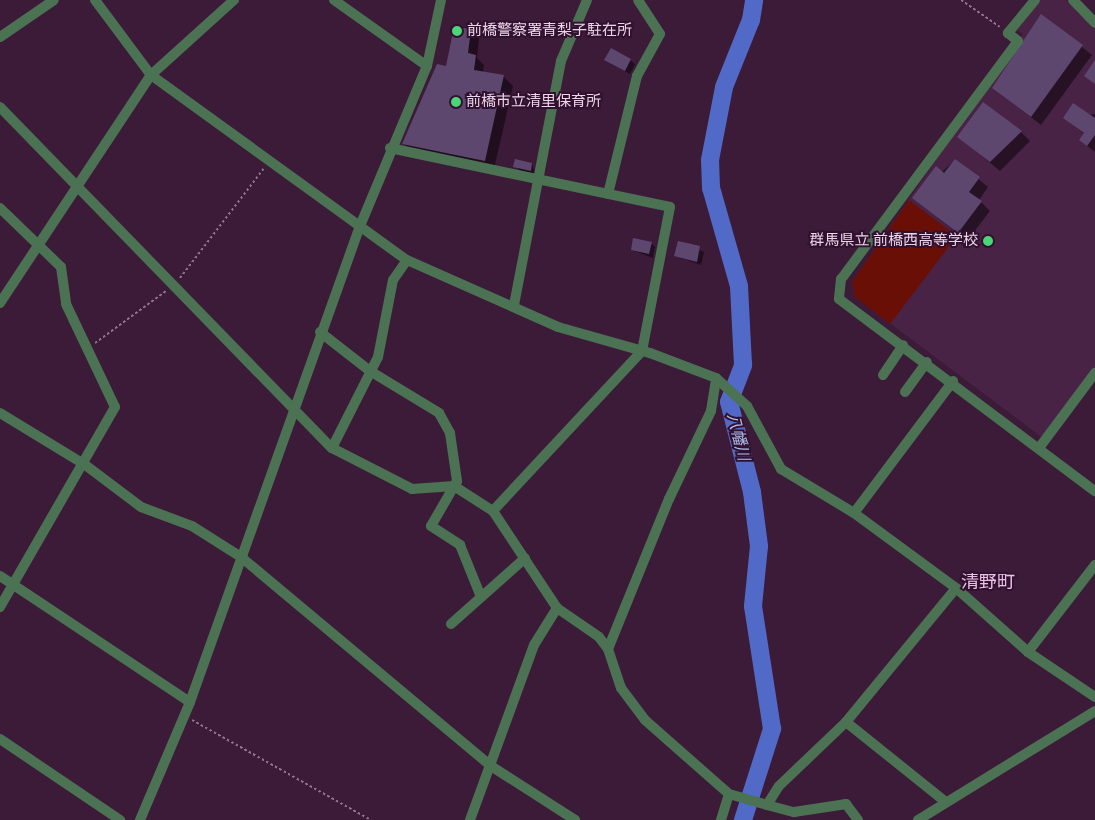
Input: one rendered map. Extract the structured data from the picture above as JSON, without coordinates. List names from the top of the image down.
{
  "districts": ["清野町"],
  "water": ["八幡川"],
  "places": ["前橋警察署青梨子駐在所", "前橋市立清里保育所", "群馬県立 前橋西高等学校"]
}
